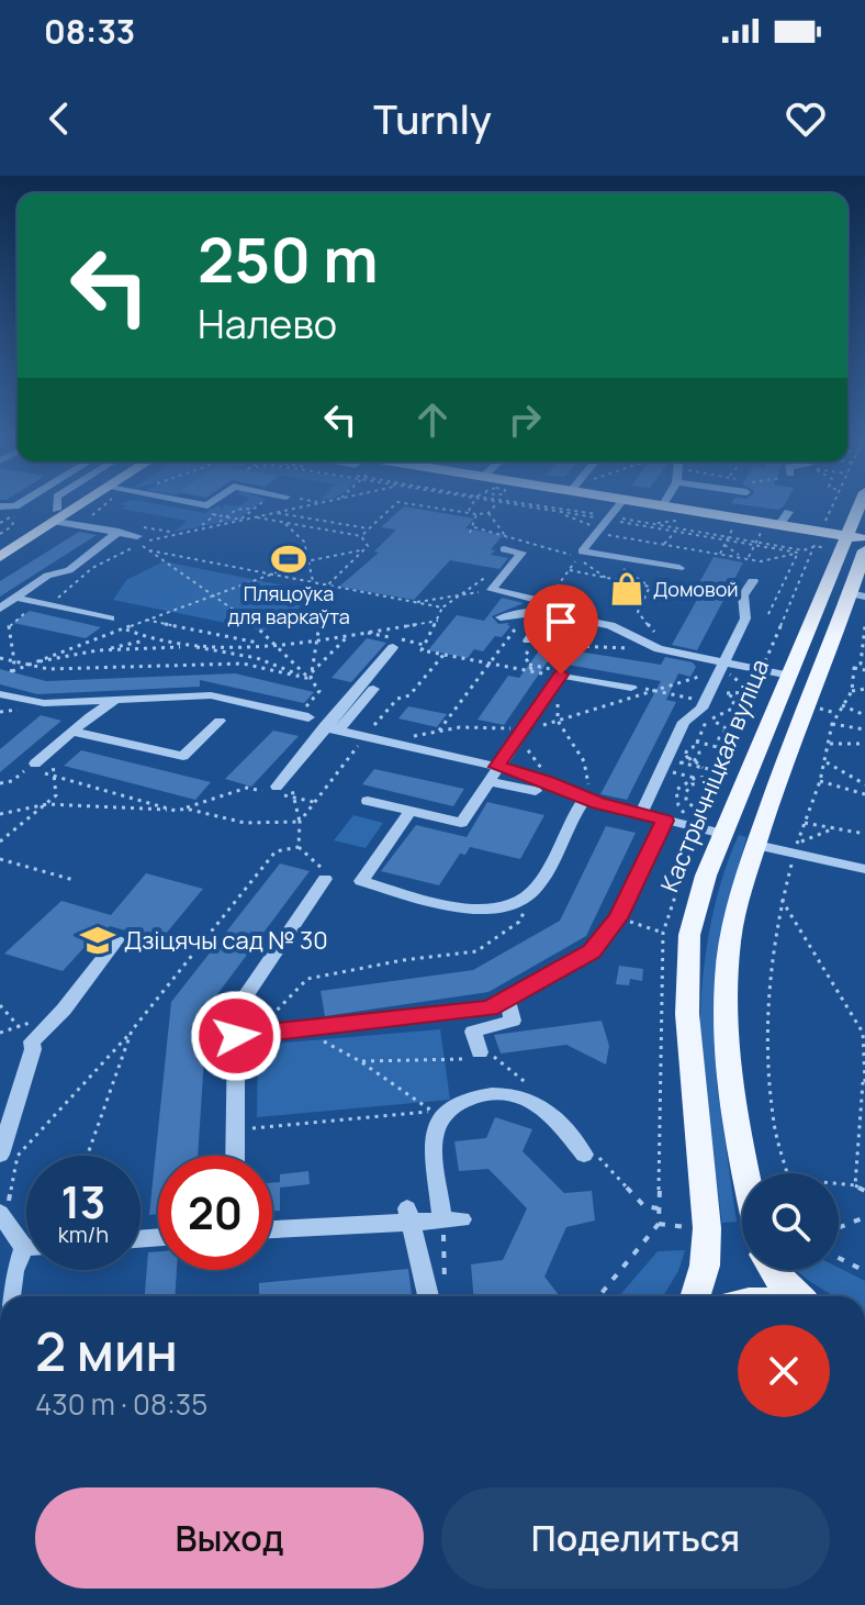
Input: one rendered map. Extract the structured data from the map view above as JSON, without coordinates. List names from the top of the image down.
{
  "streets": {
    "main road": ["Кастрычніцкая вуліца"]
  },
  "places": {
    "sports": ["Пляцоўка для варкаўта"],
    "shop": ["Домовой"],
    "school or university": ["Дзіцячы сад № 30"]
  },
  "page": {
    "status": "08:33",
    "header": "Turnly",
    "turn": ["250 m", "Налево"],
    "speed": "13 km/h",
    "limit": "20",
    "heading": ["2 мин", "430 m · 08:35"],
    "buttons": ["Выход", "Поделиться"]
  }
}
